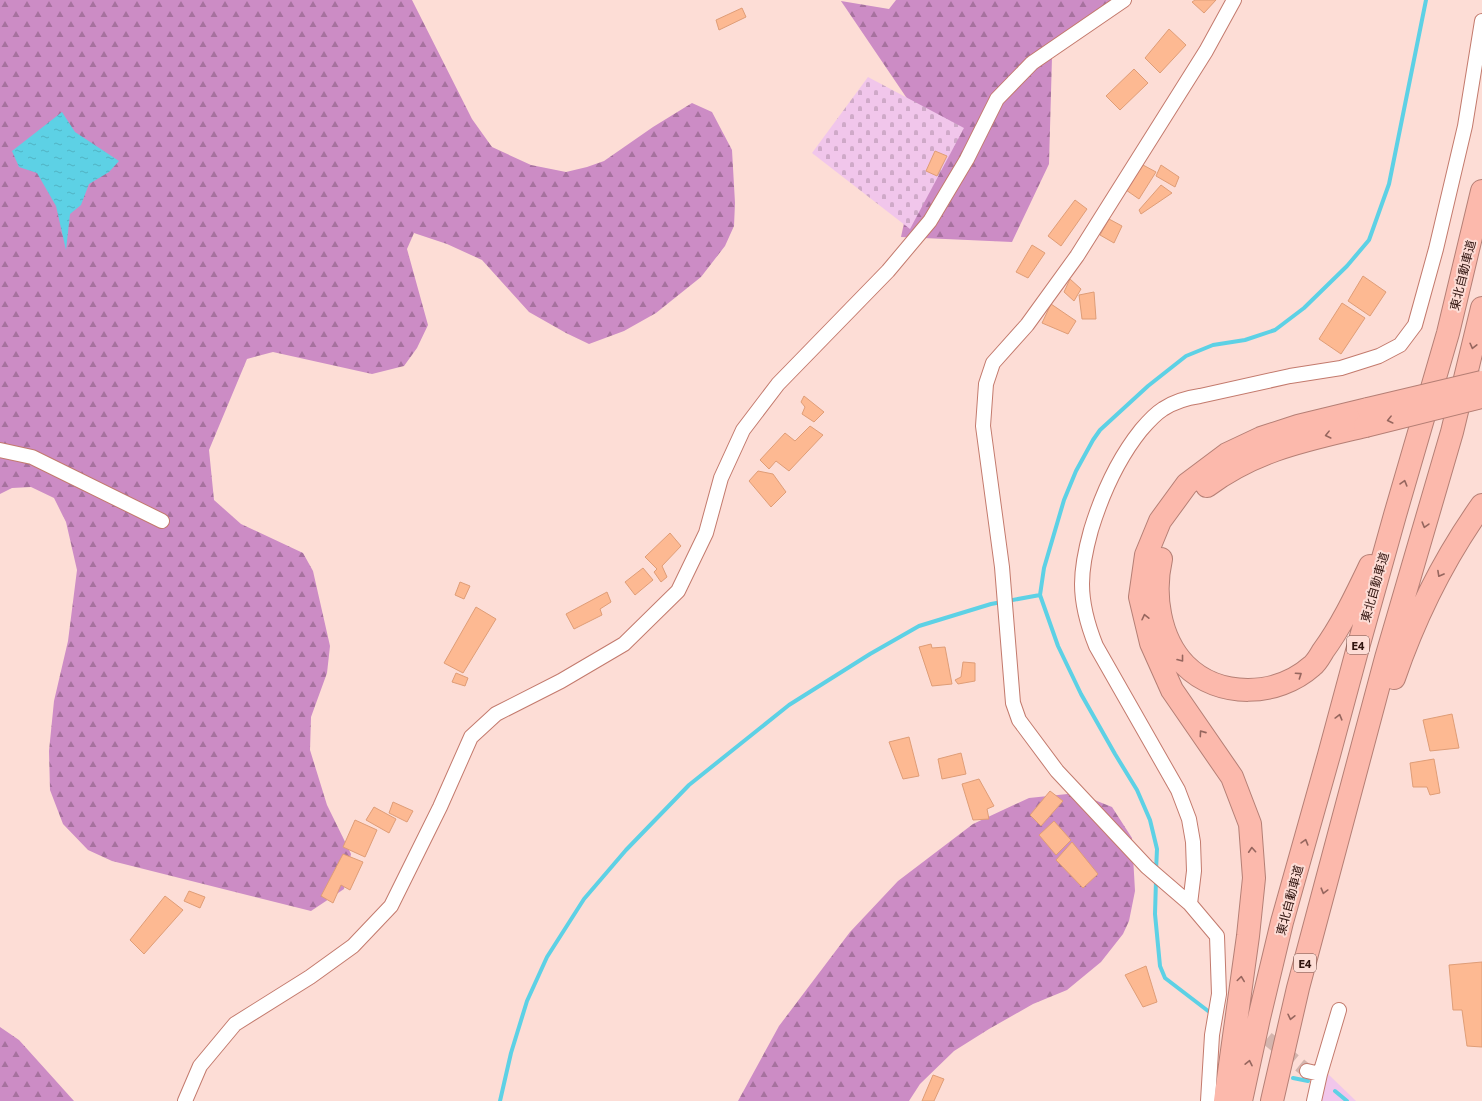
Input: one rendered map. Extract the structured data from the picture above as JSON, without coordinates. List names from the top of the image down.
{
  "streets": {
    "highway": ["東北自動車道", "E4"]
  }
}
